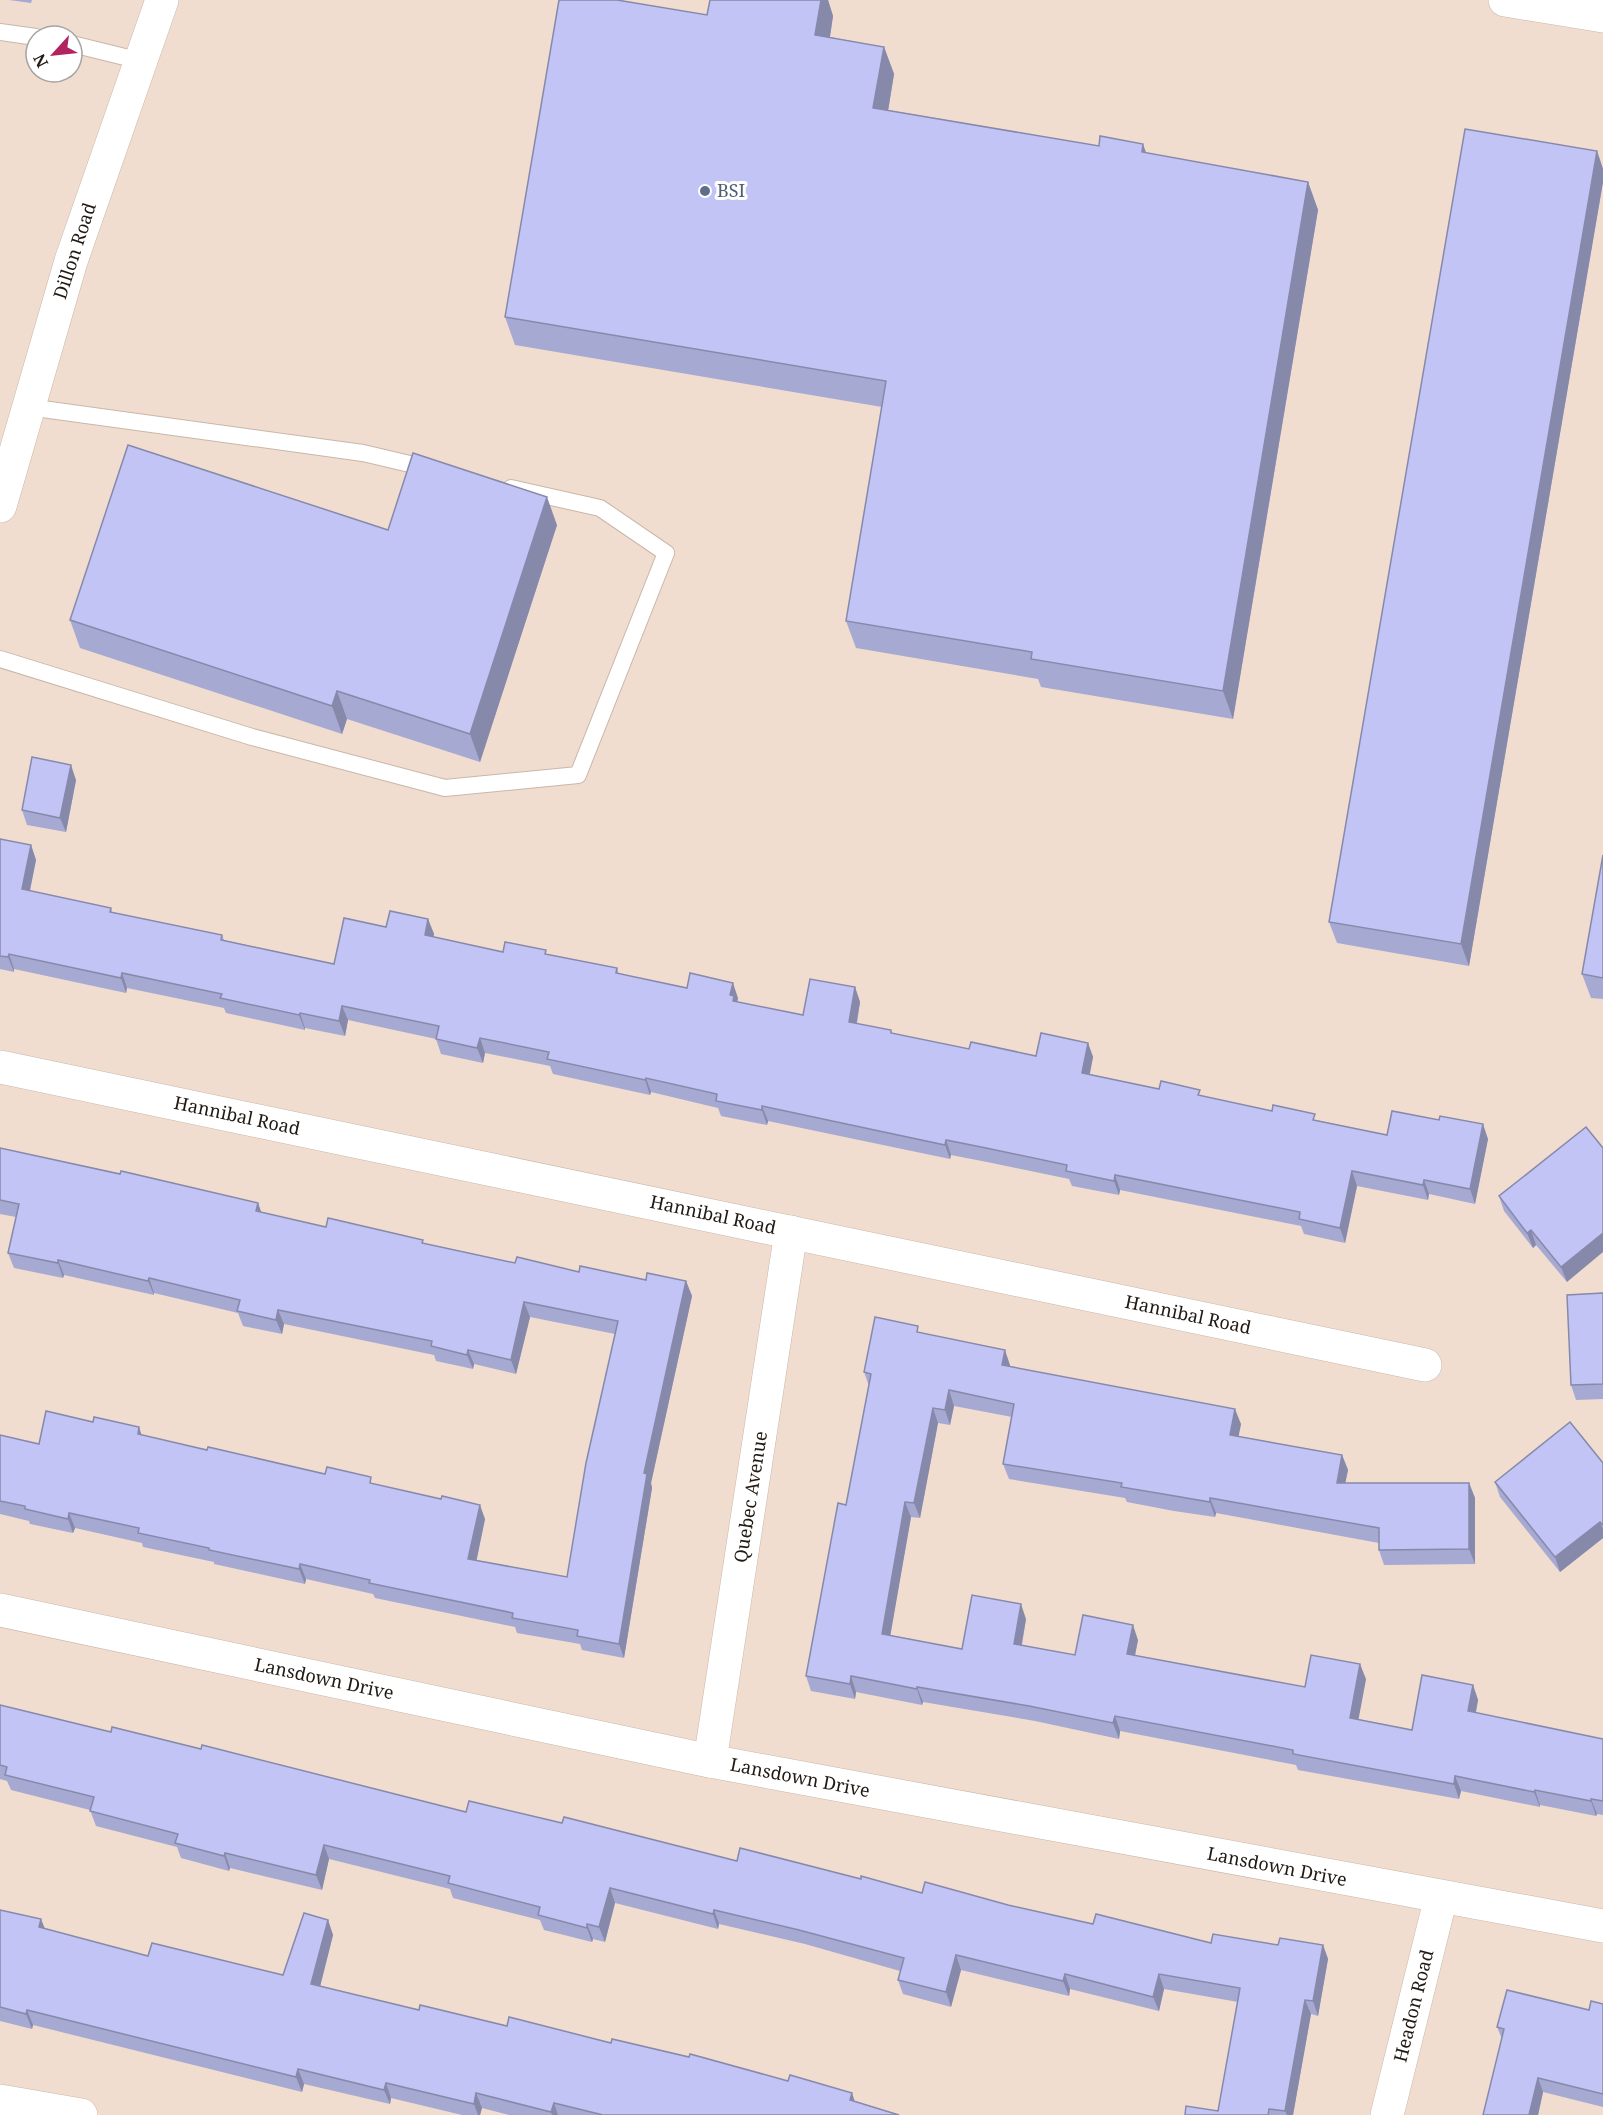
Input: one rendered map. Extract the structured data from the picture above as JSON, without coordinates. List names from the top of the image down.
{
  "streets": {
    "street": [
      "Dillon Road",
      "Hannibal Road",
      "Quebec Avenue",
      "Lansdown Drive",
      "Headon Road"
    ]
  },
  "crossings": [
    ["Hannibal Road", "Quebec Avenue"],
    ["Quebec Avenue", "Lansdown Drive"],
    ["Lansdown Drive", "Headon Road"]
  ],
  "places": ["BSI"],
  "north": "bottom left"
}
